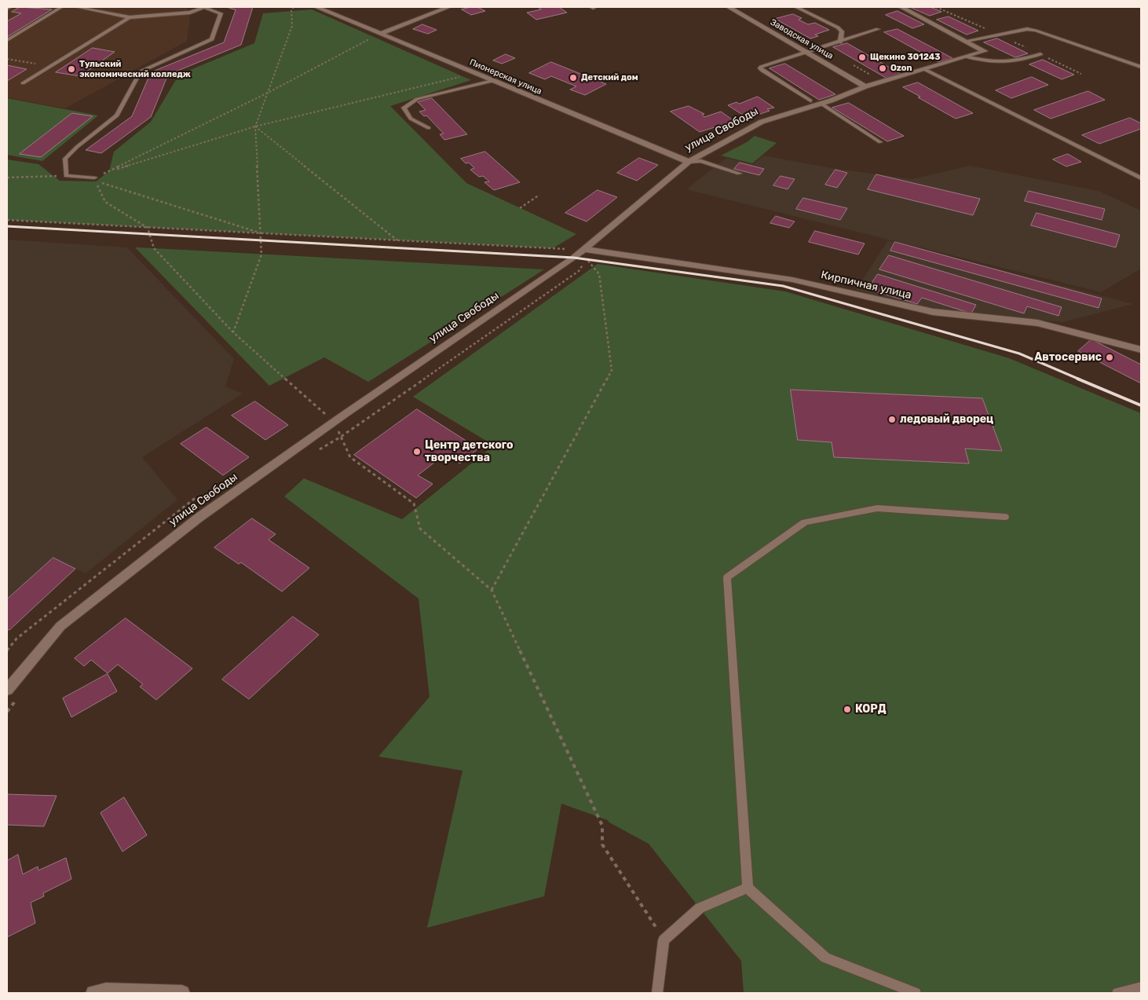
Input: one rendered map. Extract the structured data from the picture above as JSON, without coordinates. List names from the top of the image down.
{
  "streets": {
    "street": [
      "Заводская улица",
      "Пионерская улица",
      "улица Свободы",
      "Кирпичная улица"
    ]
  },
  "crossings": [
    ["Заводская улица", "улица Свободы"],
    ["Пионерская улица", "улица Свободы"],
    ["улица Свободы", "Кирпичная улица"]
  ],
  "places": [
    "Щекино 301243",
    "Ozon",
    "Тульский экономический колледж",
    "Детский дом",
    "Автосервис",
    "ледовый дворец",
    "Центр детского творчества",
    "КОРД"
  ]
}
